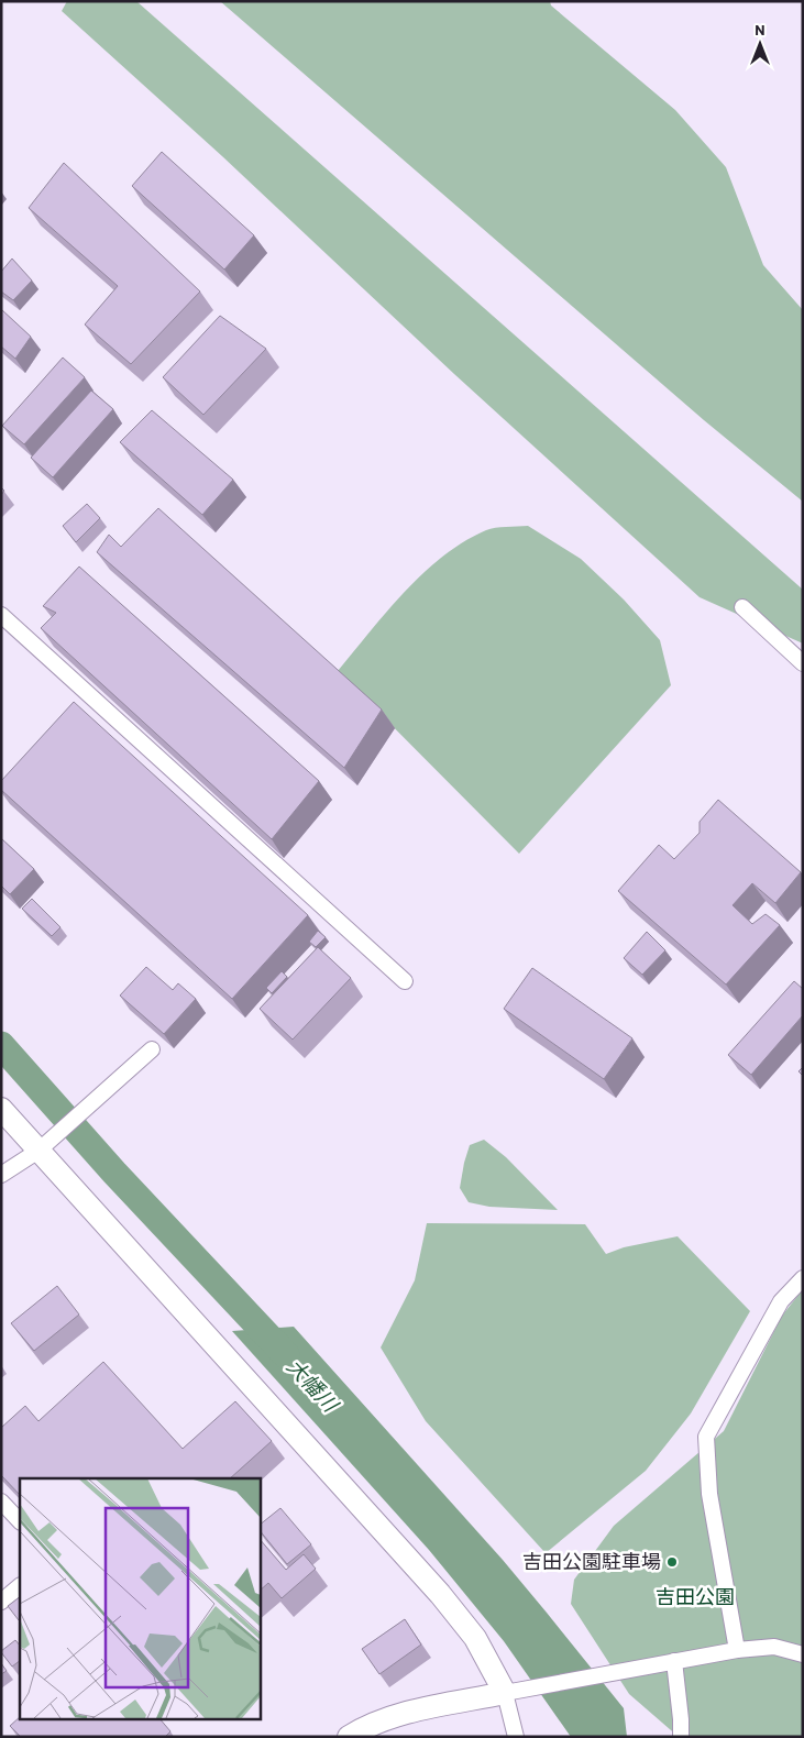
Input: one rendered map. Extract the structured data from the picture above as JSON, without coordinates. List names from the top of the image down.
{
  "water": ["大幡川"],
  "parks": ["吉田公園"],
  "places": ["吉田公園駐車場"],
  "north": "top"
}
